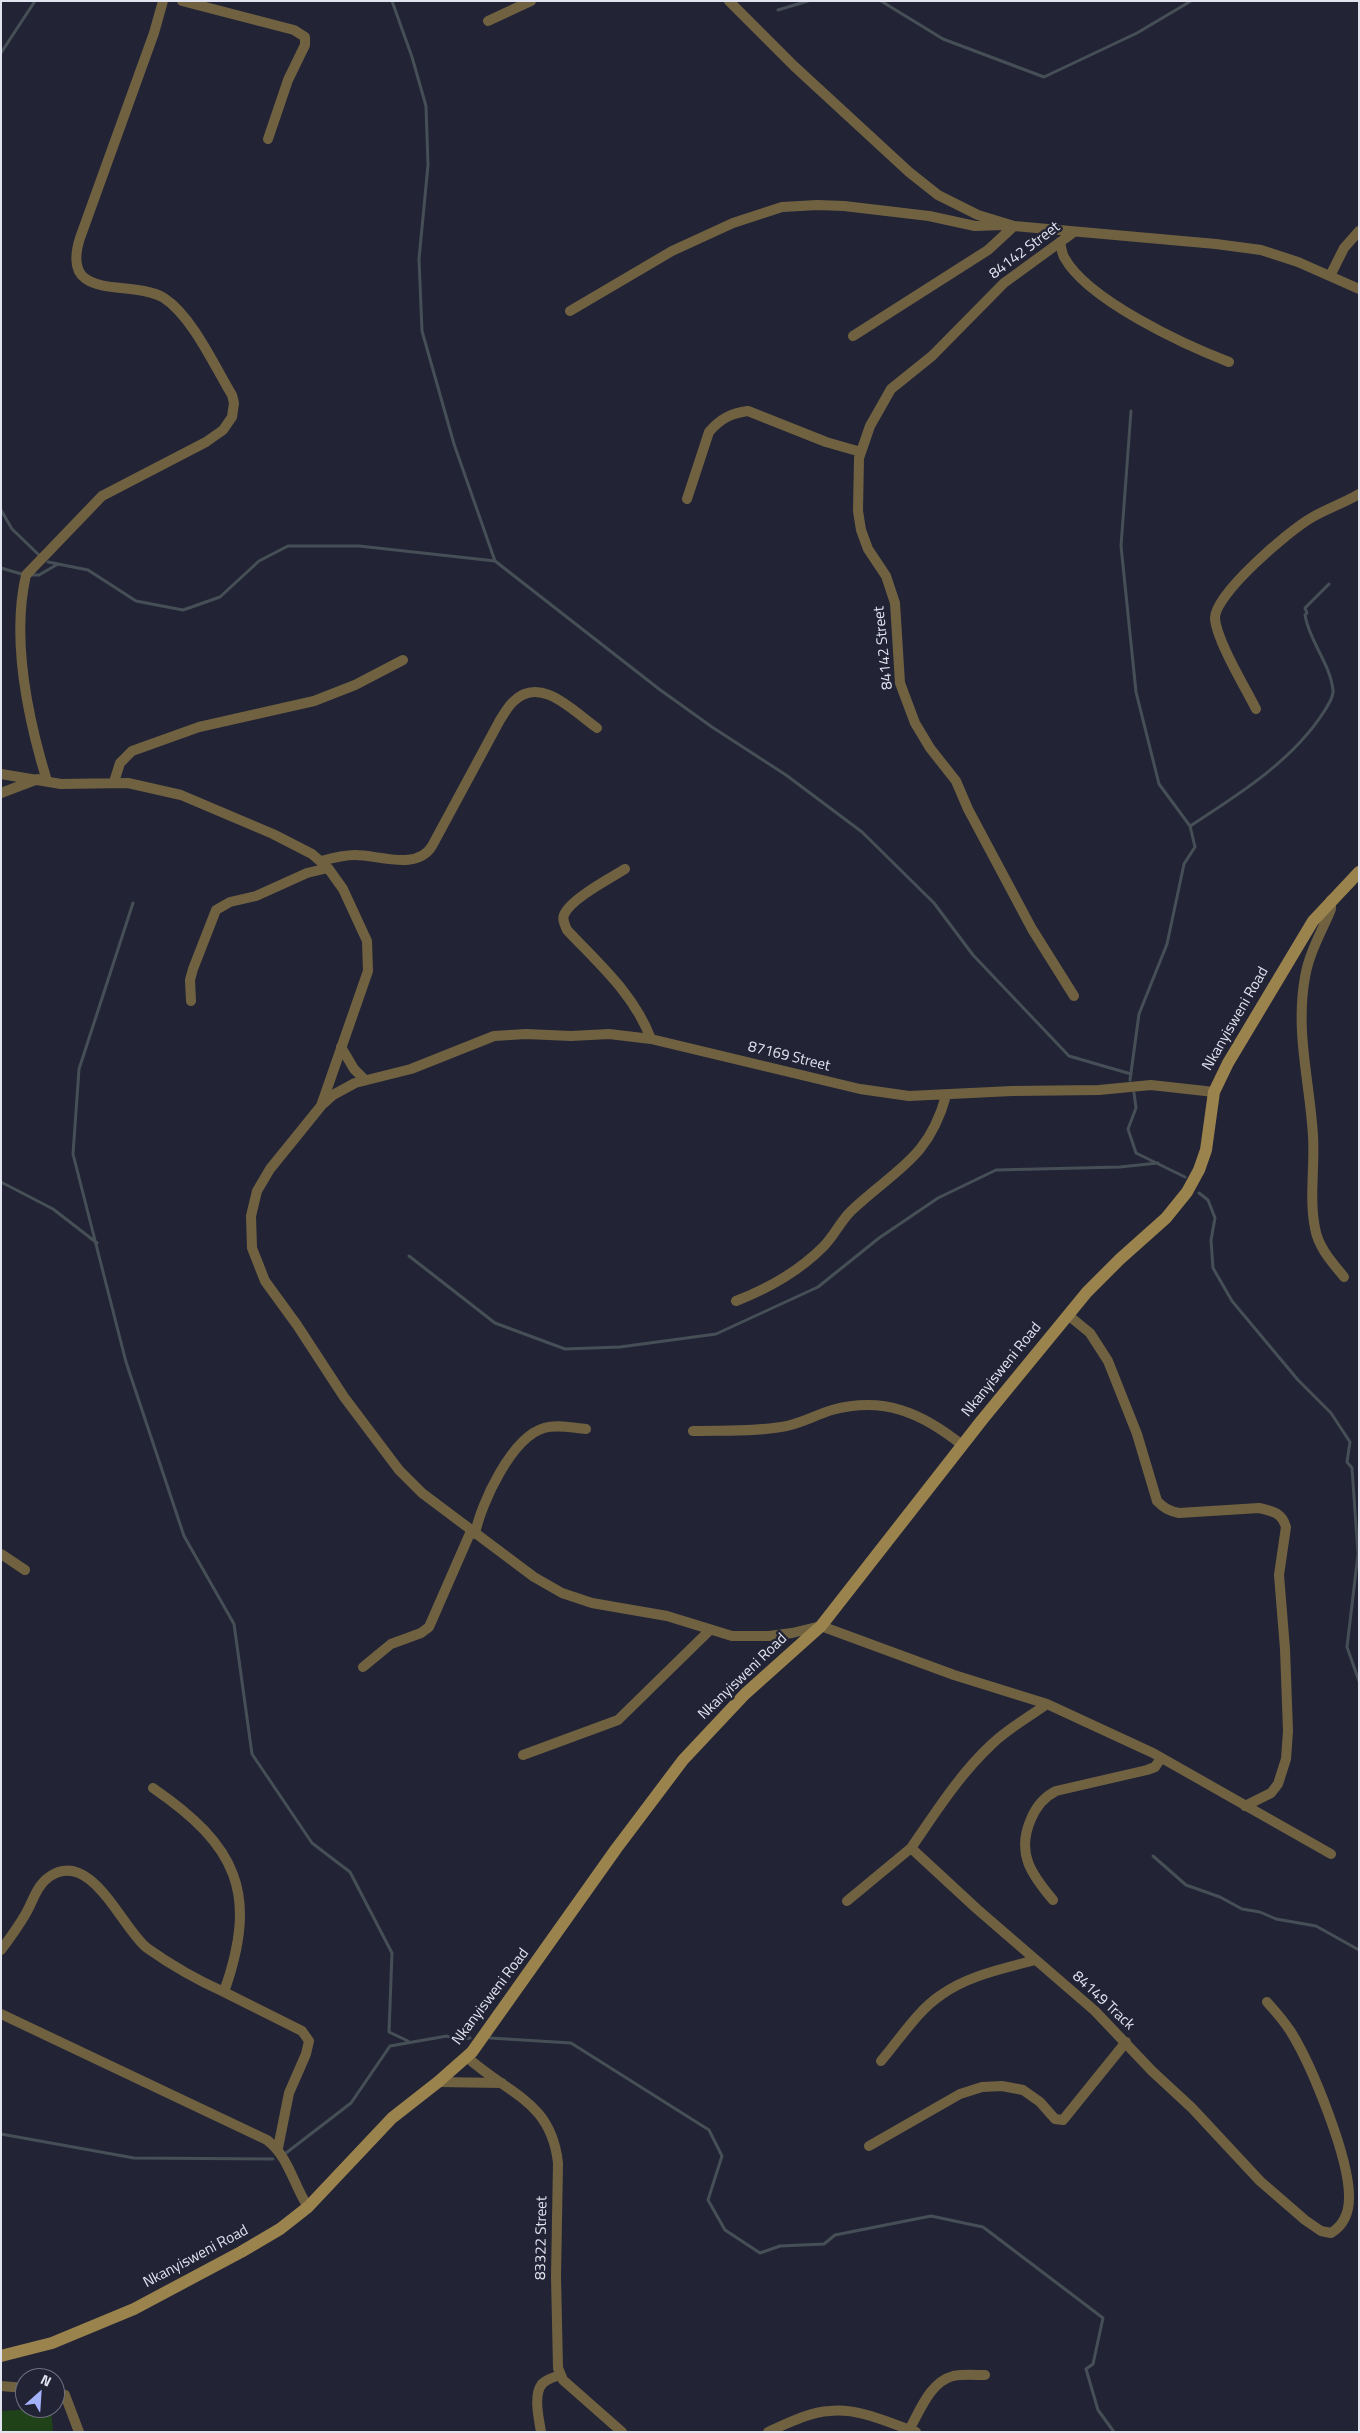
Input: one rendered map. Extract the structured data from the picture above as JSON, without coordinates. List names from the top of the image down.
{
  "streets": {
    "street": [
      "84142 Street",
      "Nkanyisweni Road",
      "87169 Street",
      "84149 Track",
      "83322 Street"
    ]
  },
  "crossings": [
    ["Nkanyisweni Road", "87169 Street"],
    ["Nkanyisweni Road", "83322 Street"]
  ],
  "north": "top right"
}
